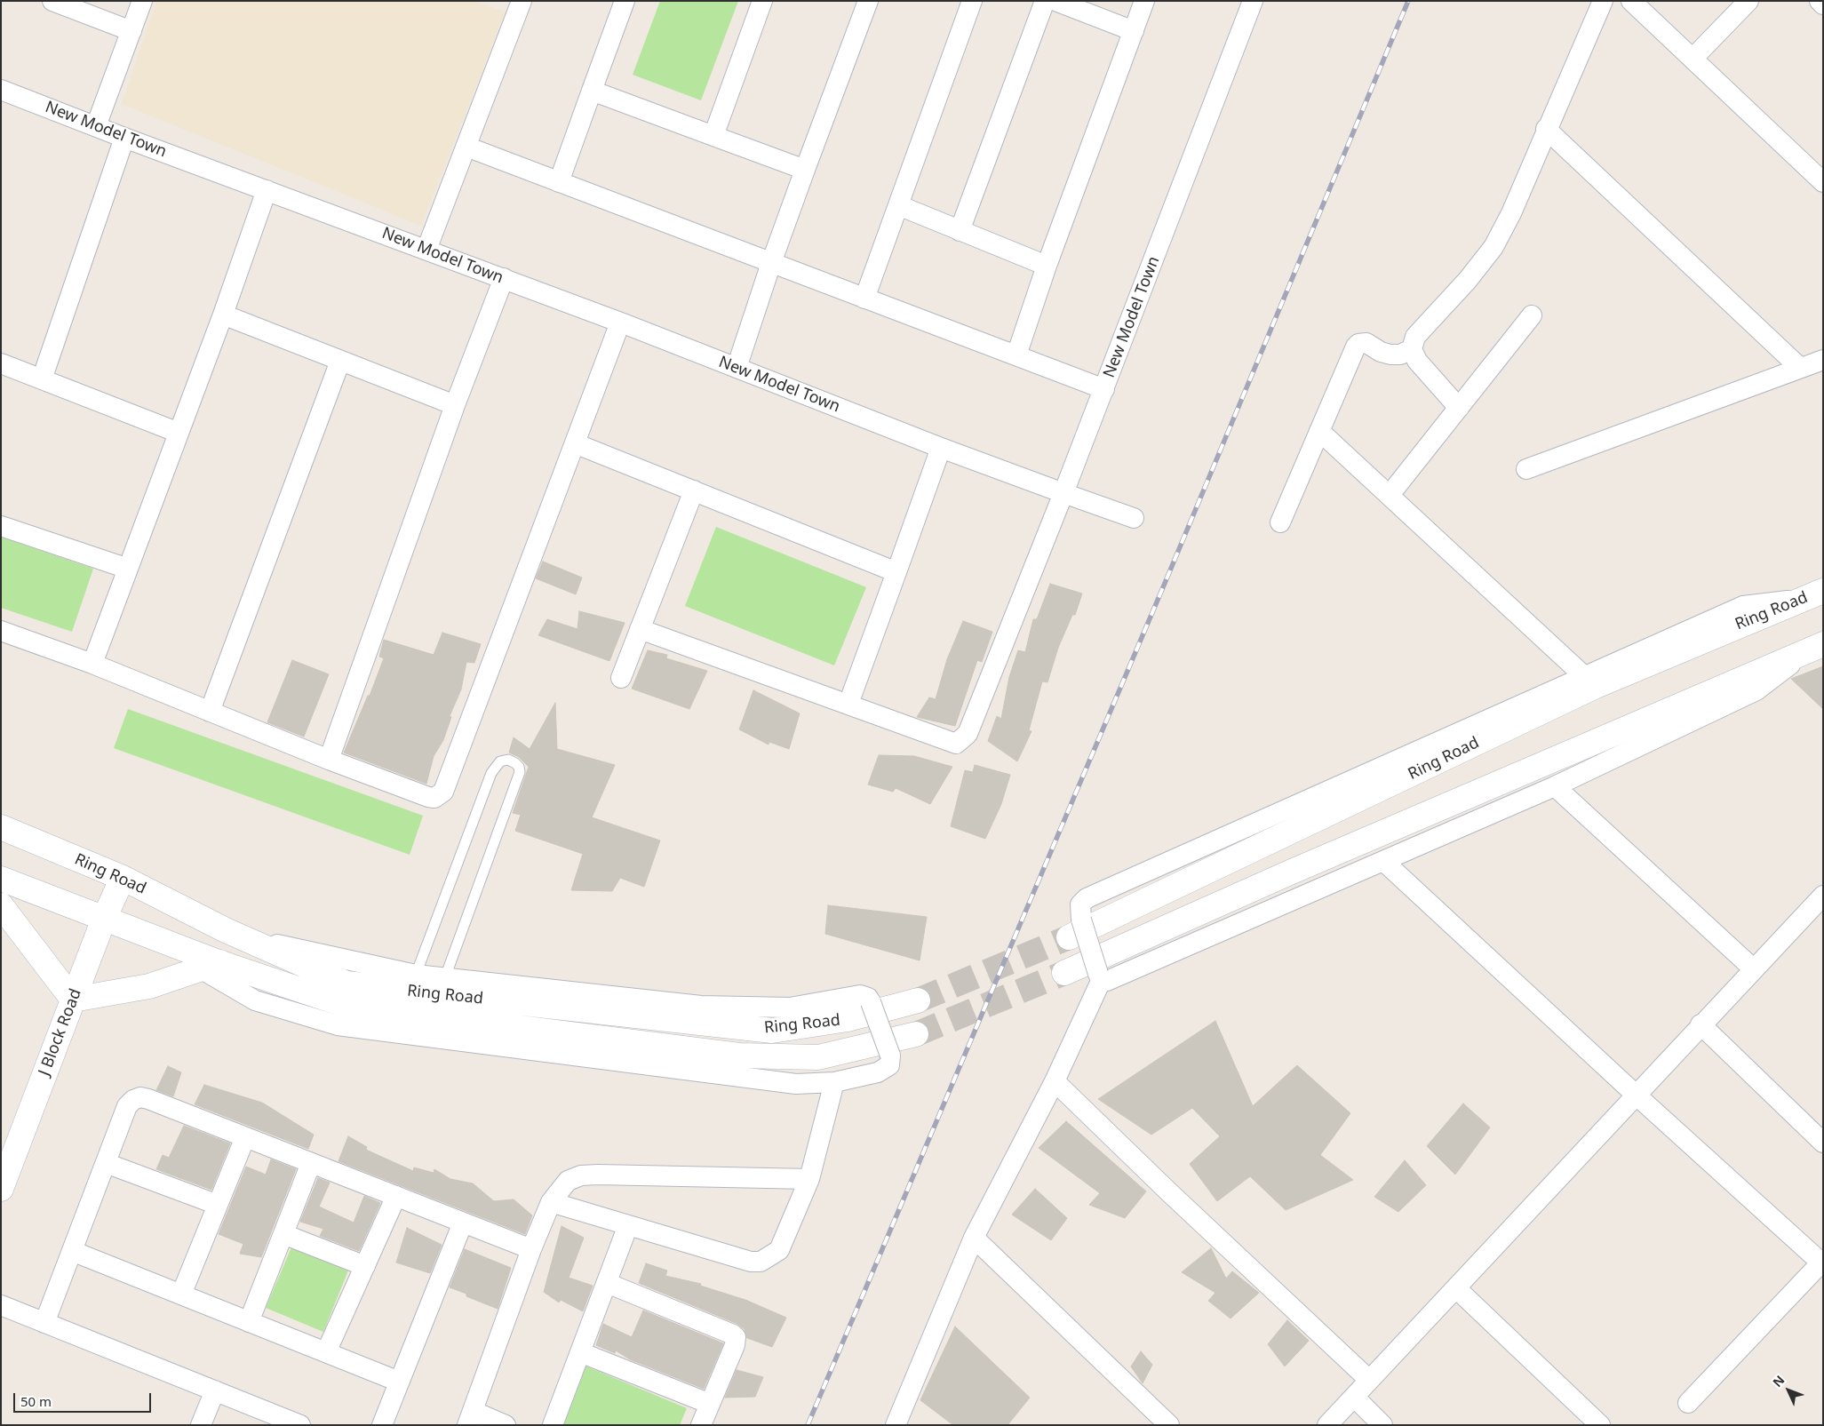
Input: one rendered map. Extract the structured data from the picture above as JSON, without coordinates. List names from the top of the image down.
{
  "streets": {
    "street": ["New Model Town", "Ring Road", "J Block Road"]
  },
  "crossings": [
    ["Ring Road", "J Block Road"]
  ],
  "scale_bar": "50 m",
  "north": "top left"
}
